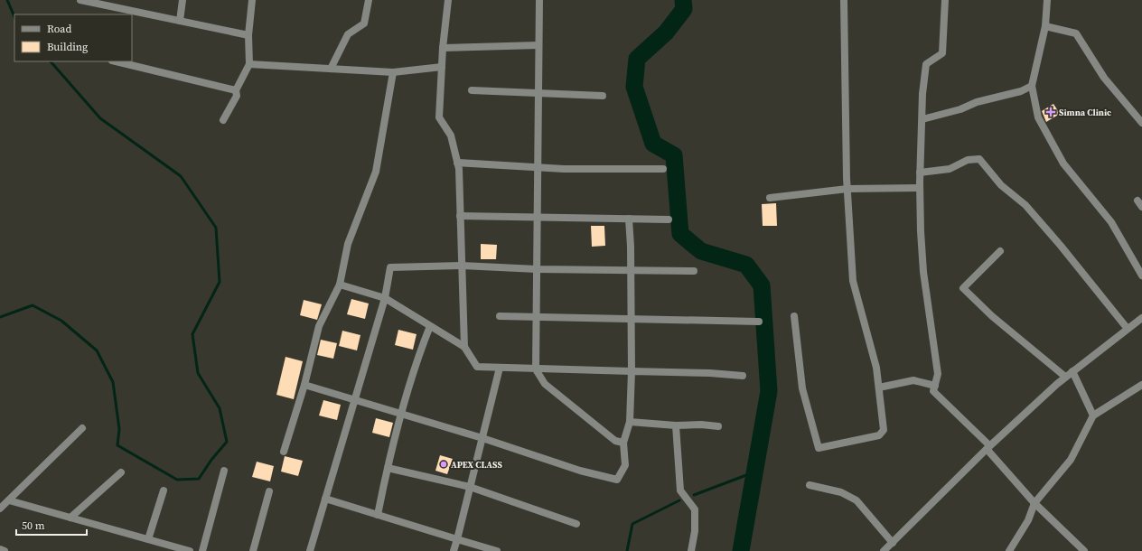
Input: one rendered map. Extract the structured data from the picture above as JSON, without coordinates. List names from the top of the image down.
{
  "places": {
    "health": ["Simna Clinic"],
    "other": ["APEX CLASS"]
  },
  "legend": ["Road", "Building"],
  "scale_bar": "50 m"
}
